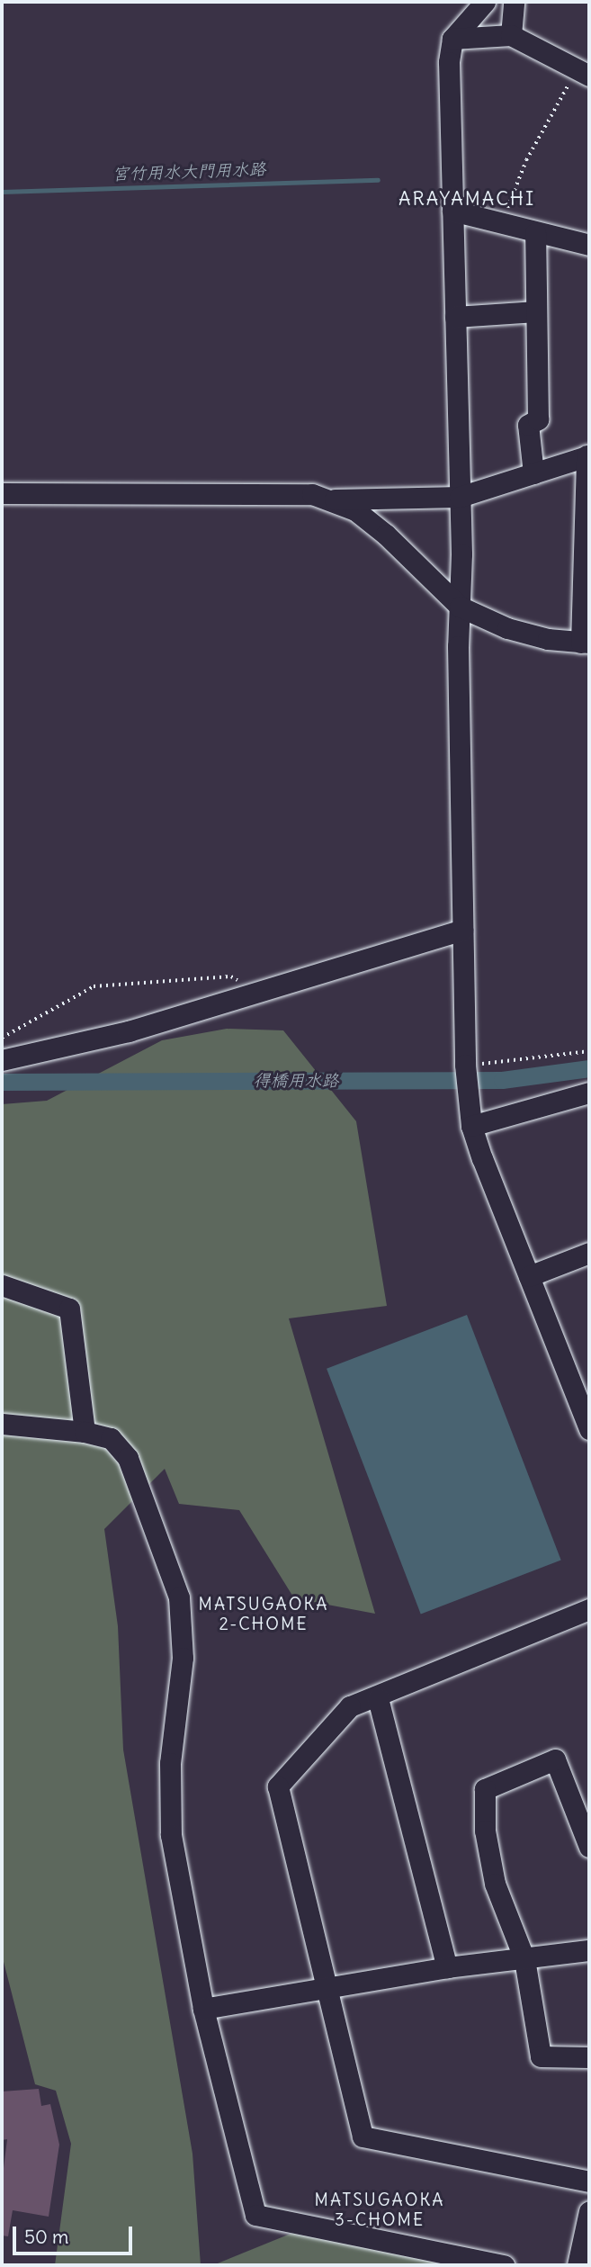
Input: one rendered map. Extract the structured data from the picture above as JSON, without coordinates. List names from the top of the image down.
{
  "districts": ["ARAYAMACHI", "MATSUGAOKA 2-CHOME", "MATSUGAOKA 3-CHOME"],
  "water": ["宮竹用水大門用水路", "得橋用水路"],
  "scale_bar": "50 m"
}
